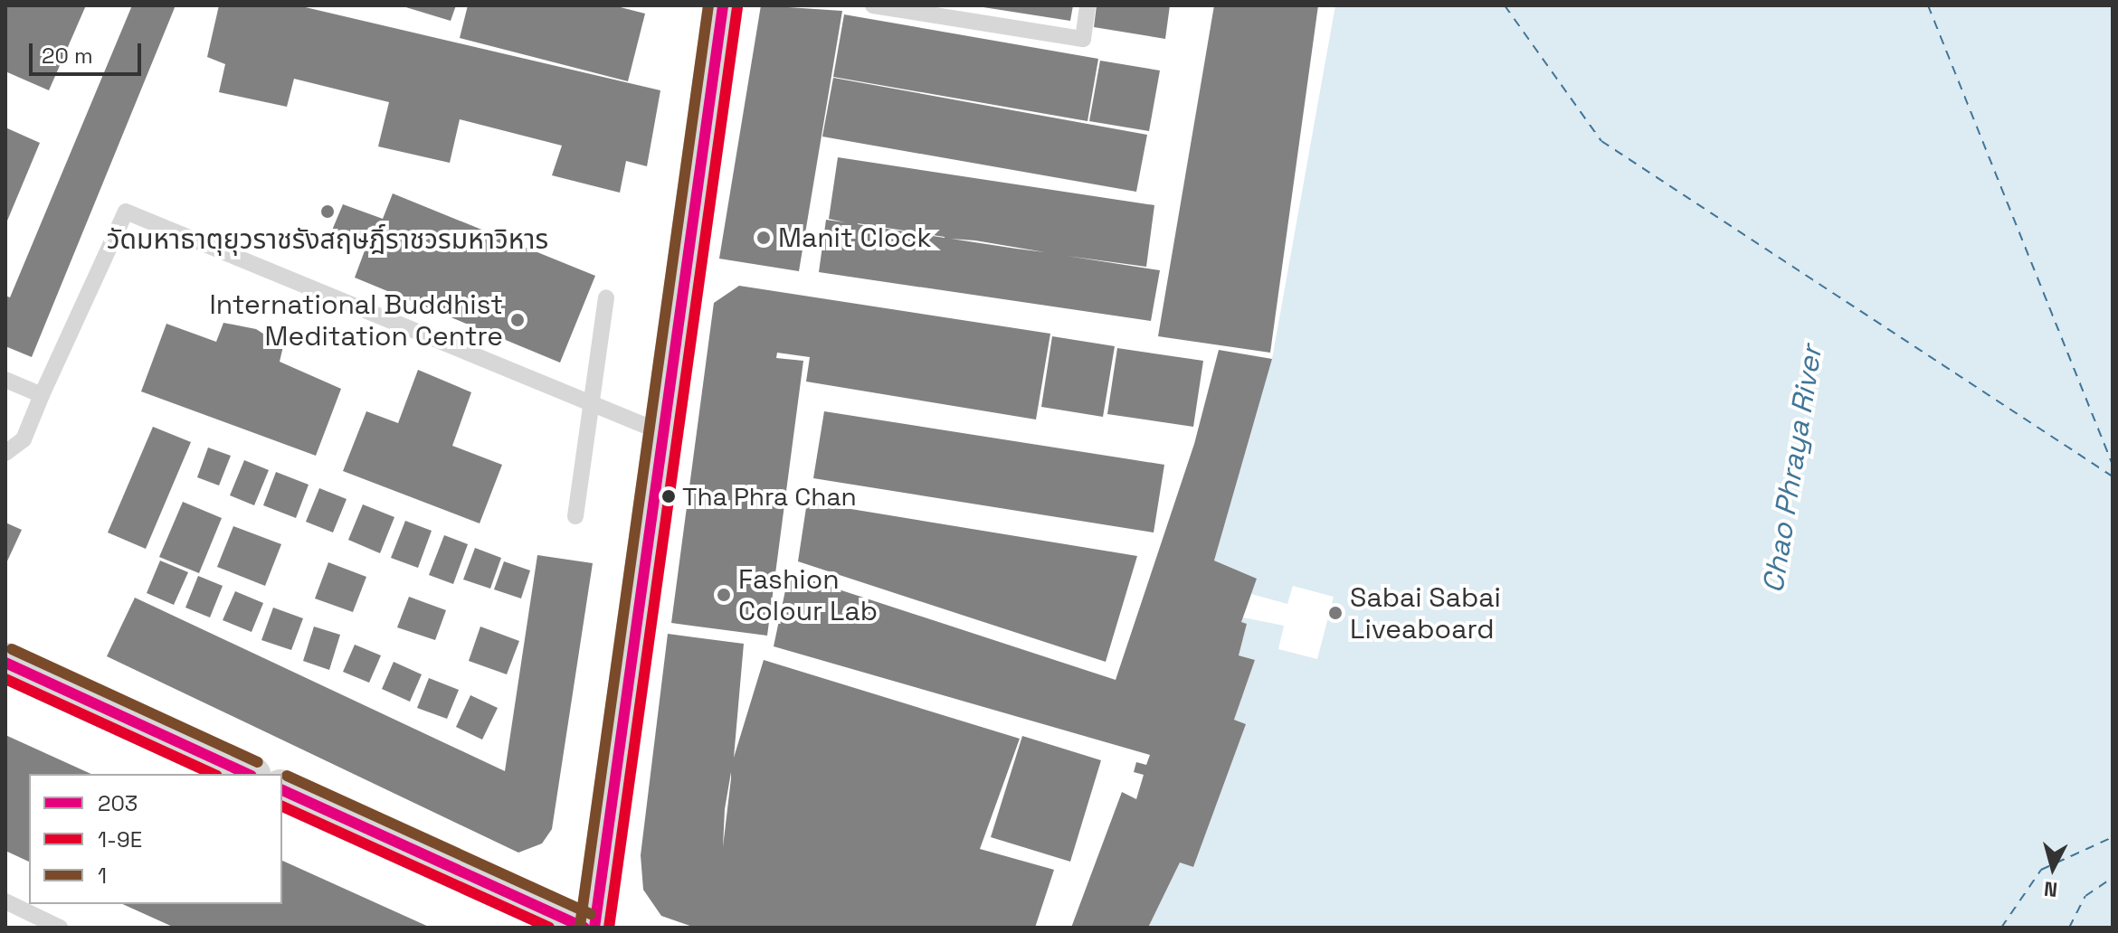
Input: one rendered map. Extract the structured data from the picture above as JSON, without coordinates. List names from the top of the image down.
{
  "water": ["Chao Phraya River"],
  "places": [
    "วัดมหาธาตุยุวราชรังสฤษฎิ์ราชวรมหาวิหาร",
    "Manit Clock",
    "International Buddhist Meditation Centre",
    "Tha Phra Chan",
    "Fashion Colour Lab",
    "Sabai Sabai Liveaboard"
  ],
  "lines": ["transit line 203", "transit line 1", "transit line 1-9E"],
  "legend": ["203", "1-9E", "1"],
  "scale_bar": "20 m",
  "north": "bottom"
}
